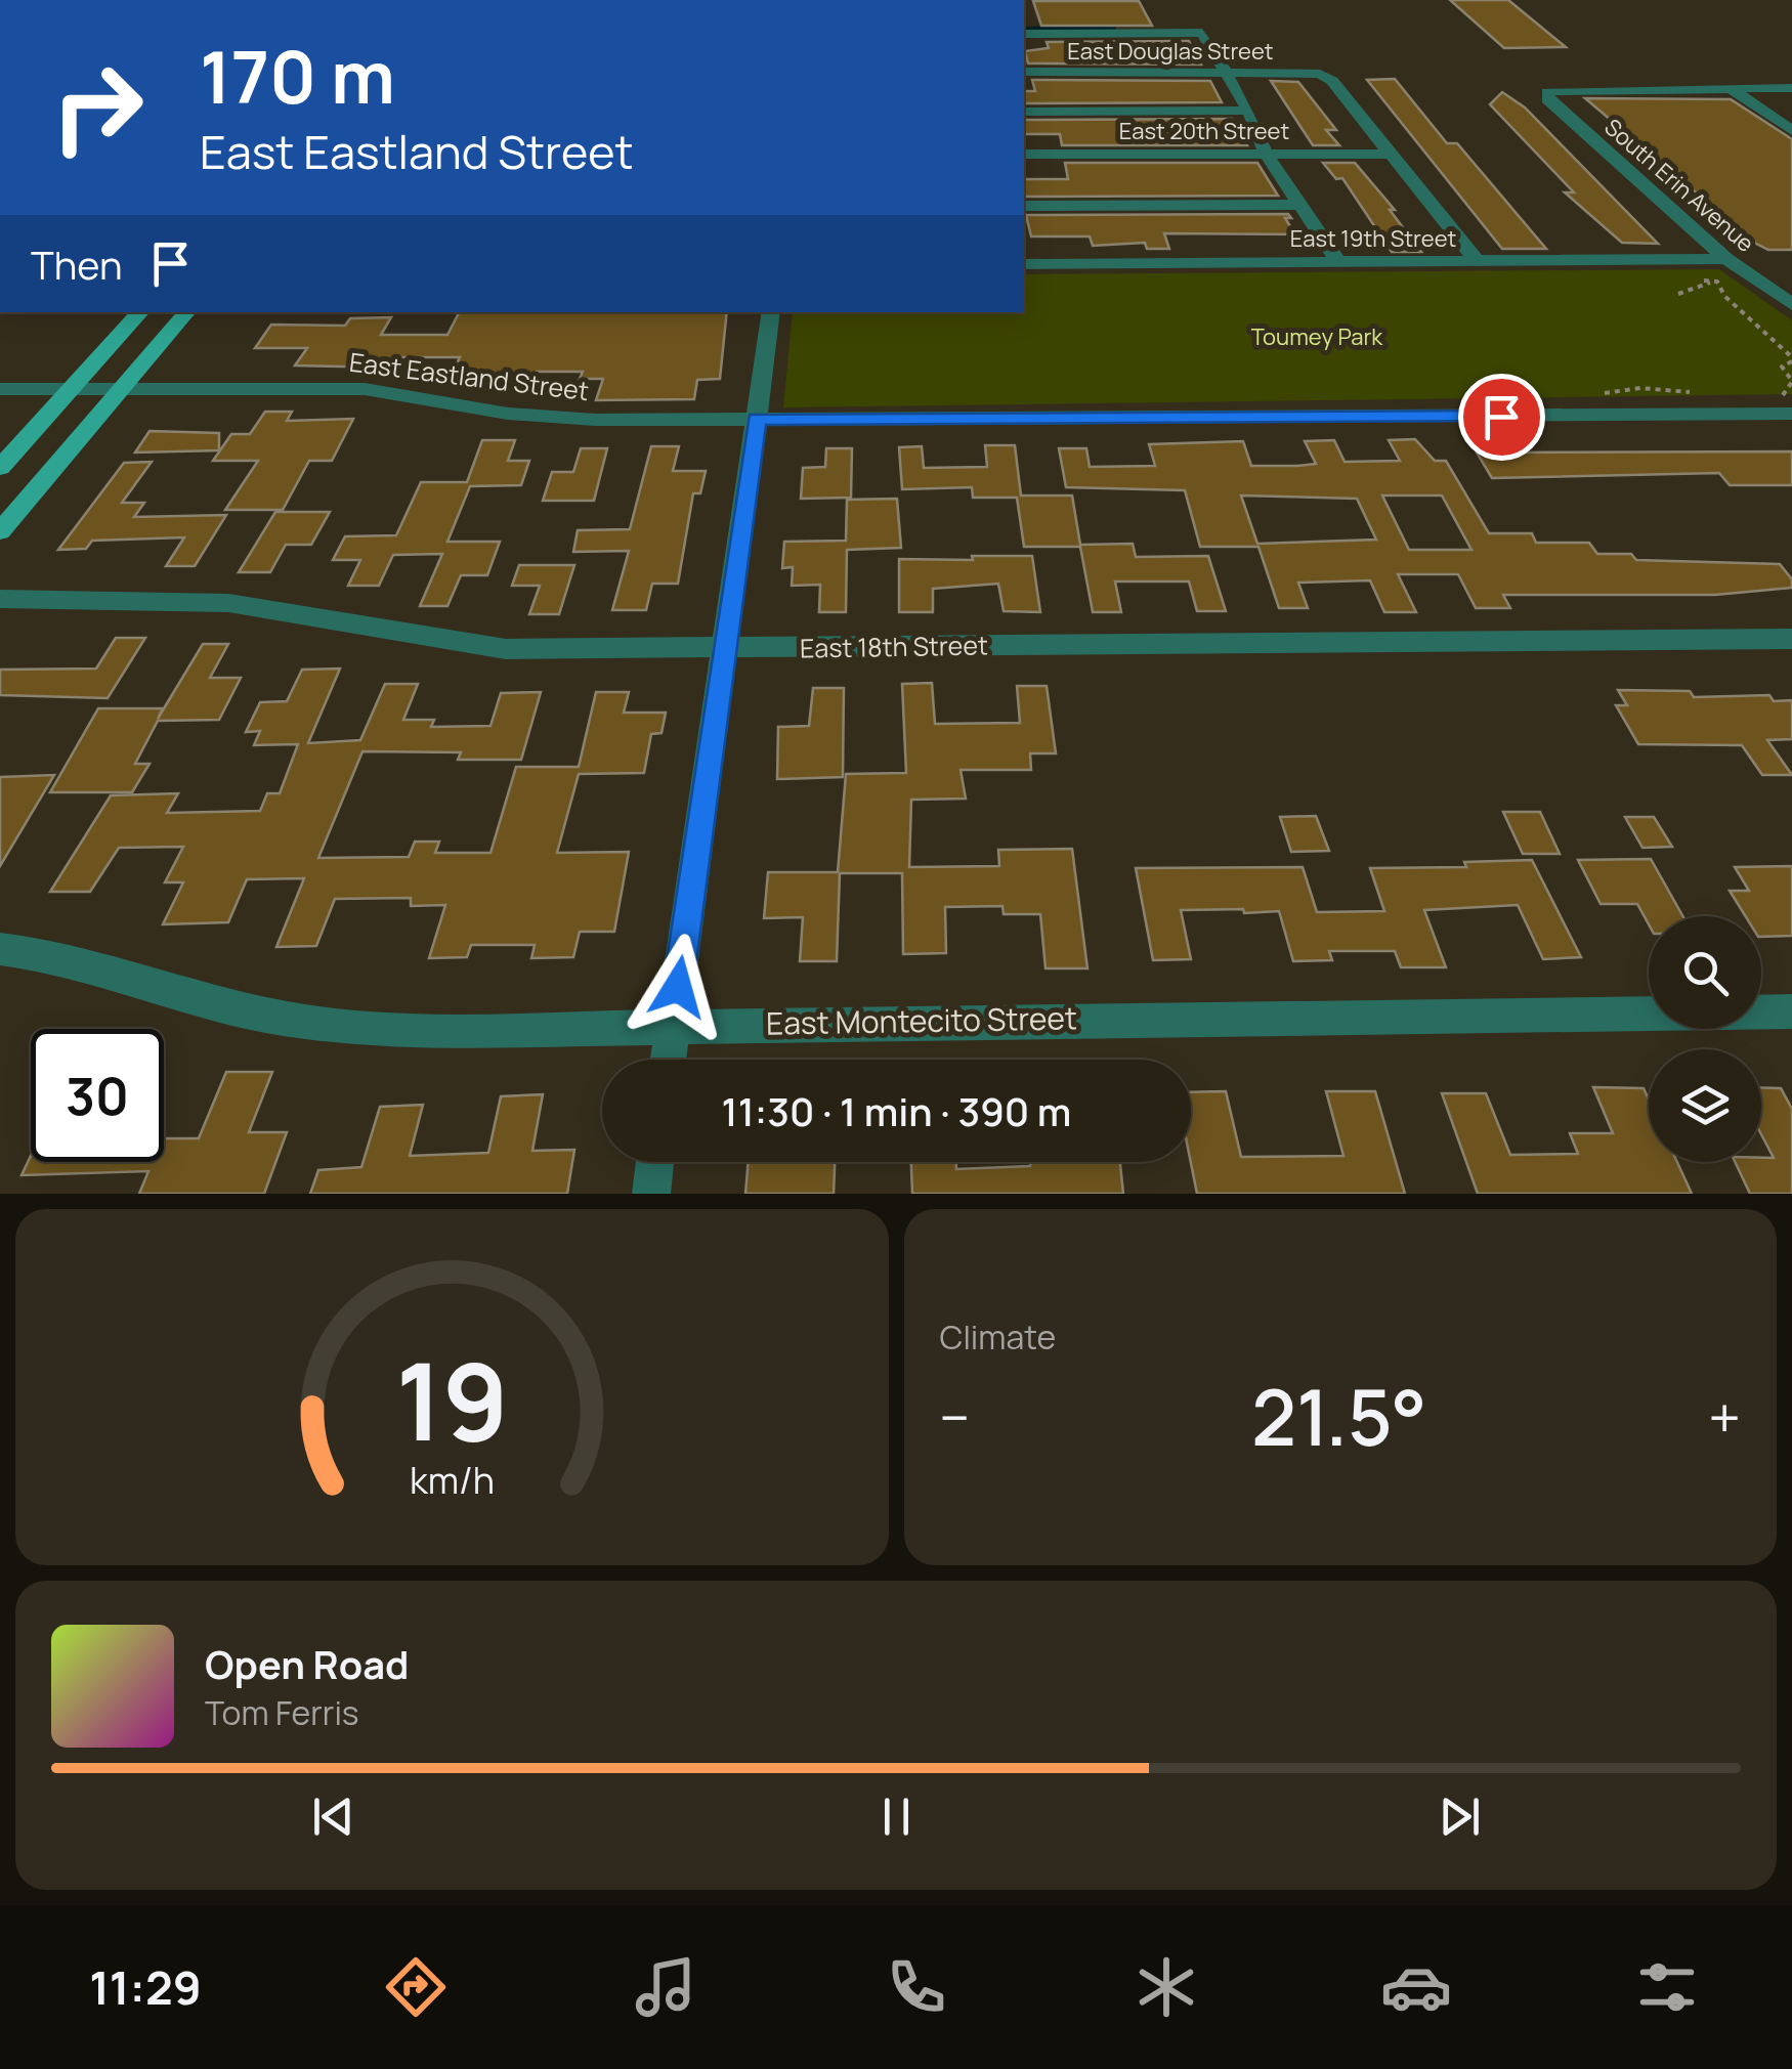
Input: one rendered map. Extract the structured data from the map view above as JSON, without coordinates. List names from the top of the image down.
{
  "streets": {
    "street": [
      "East Douglas Street",
      "East 20th Street",
      "South Erin Avenue",
      "East 19th Street",
      "East Eastland Street",
      "East 18th Street",
      "East Montecito Street"
    ]
  },
  "crossings": [
    ["East Douglas Street", "East 20th Street"],
    ["South Erin Avenue", "East 19th Street"]
  ],
  "parks": ["Toumey Park"],
  "page": {
    "turn": ["170 m", "East Eastland Street"],
    "then": "Then",
    "limit": "30",
    "trip": "11:30 · 1 min · 390 m",
    "tile": "Climate",
    "heat": ["−", "21.5°", "+"],
    "song": ["Open Road", "Tom Ferris"],
    "tabs": "11:29",
    "gauge": ["19", "km/h"]
  }
}
